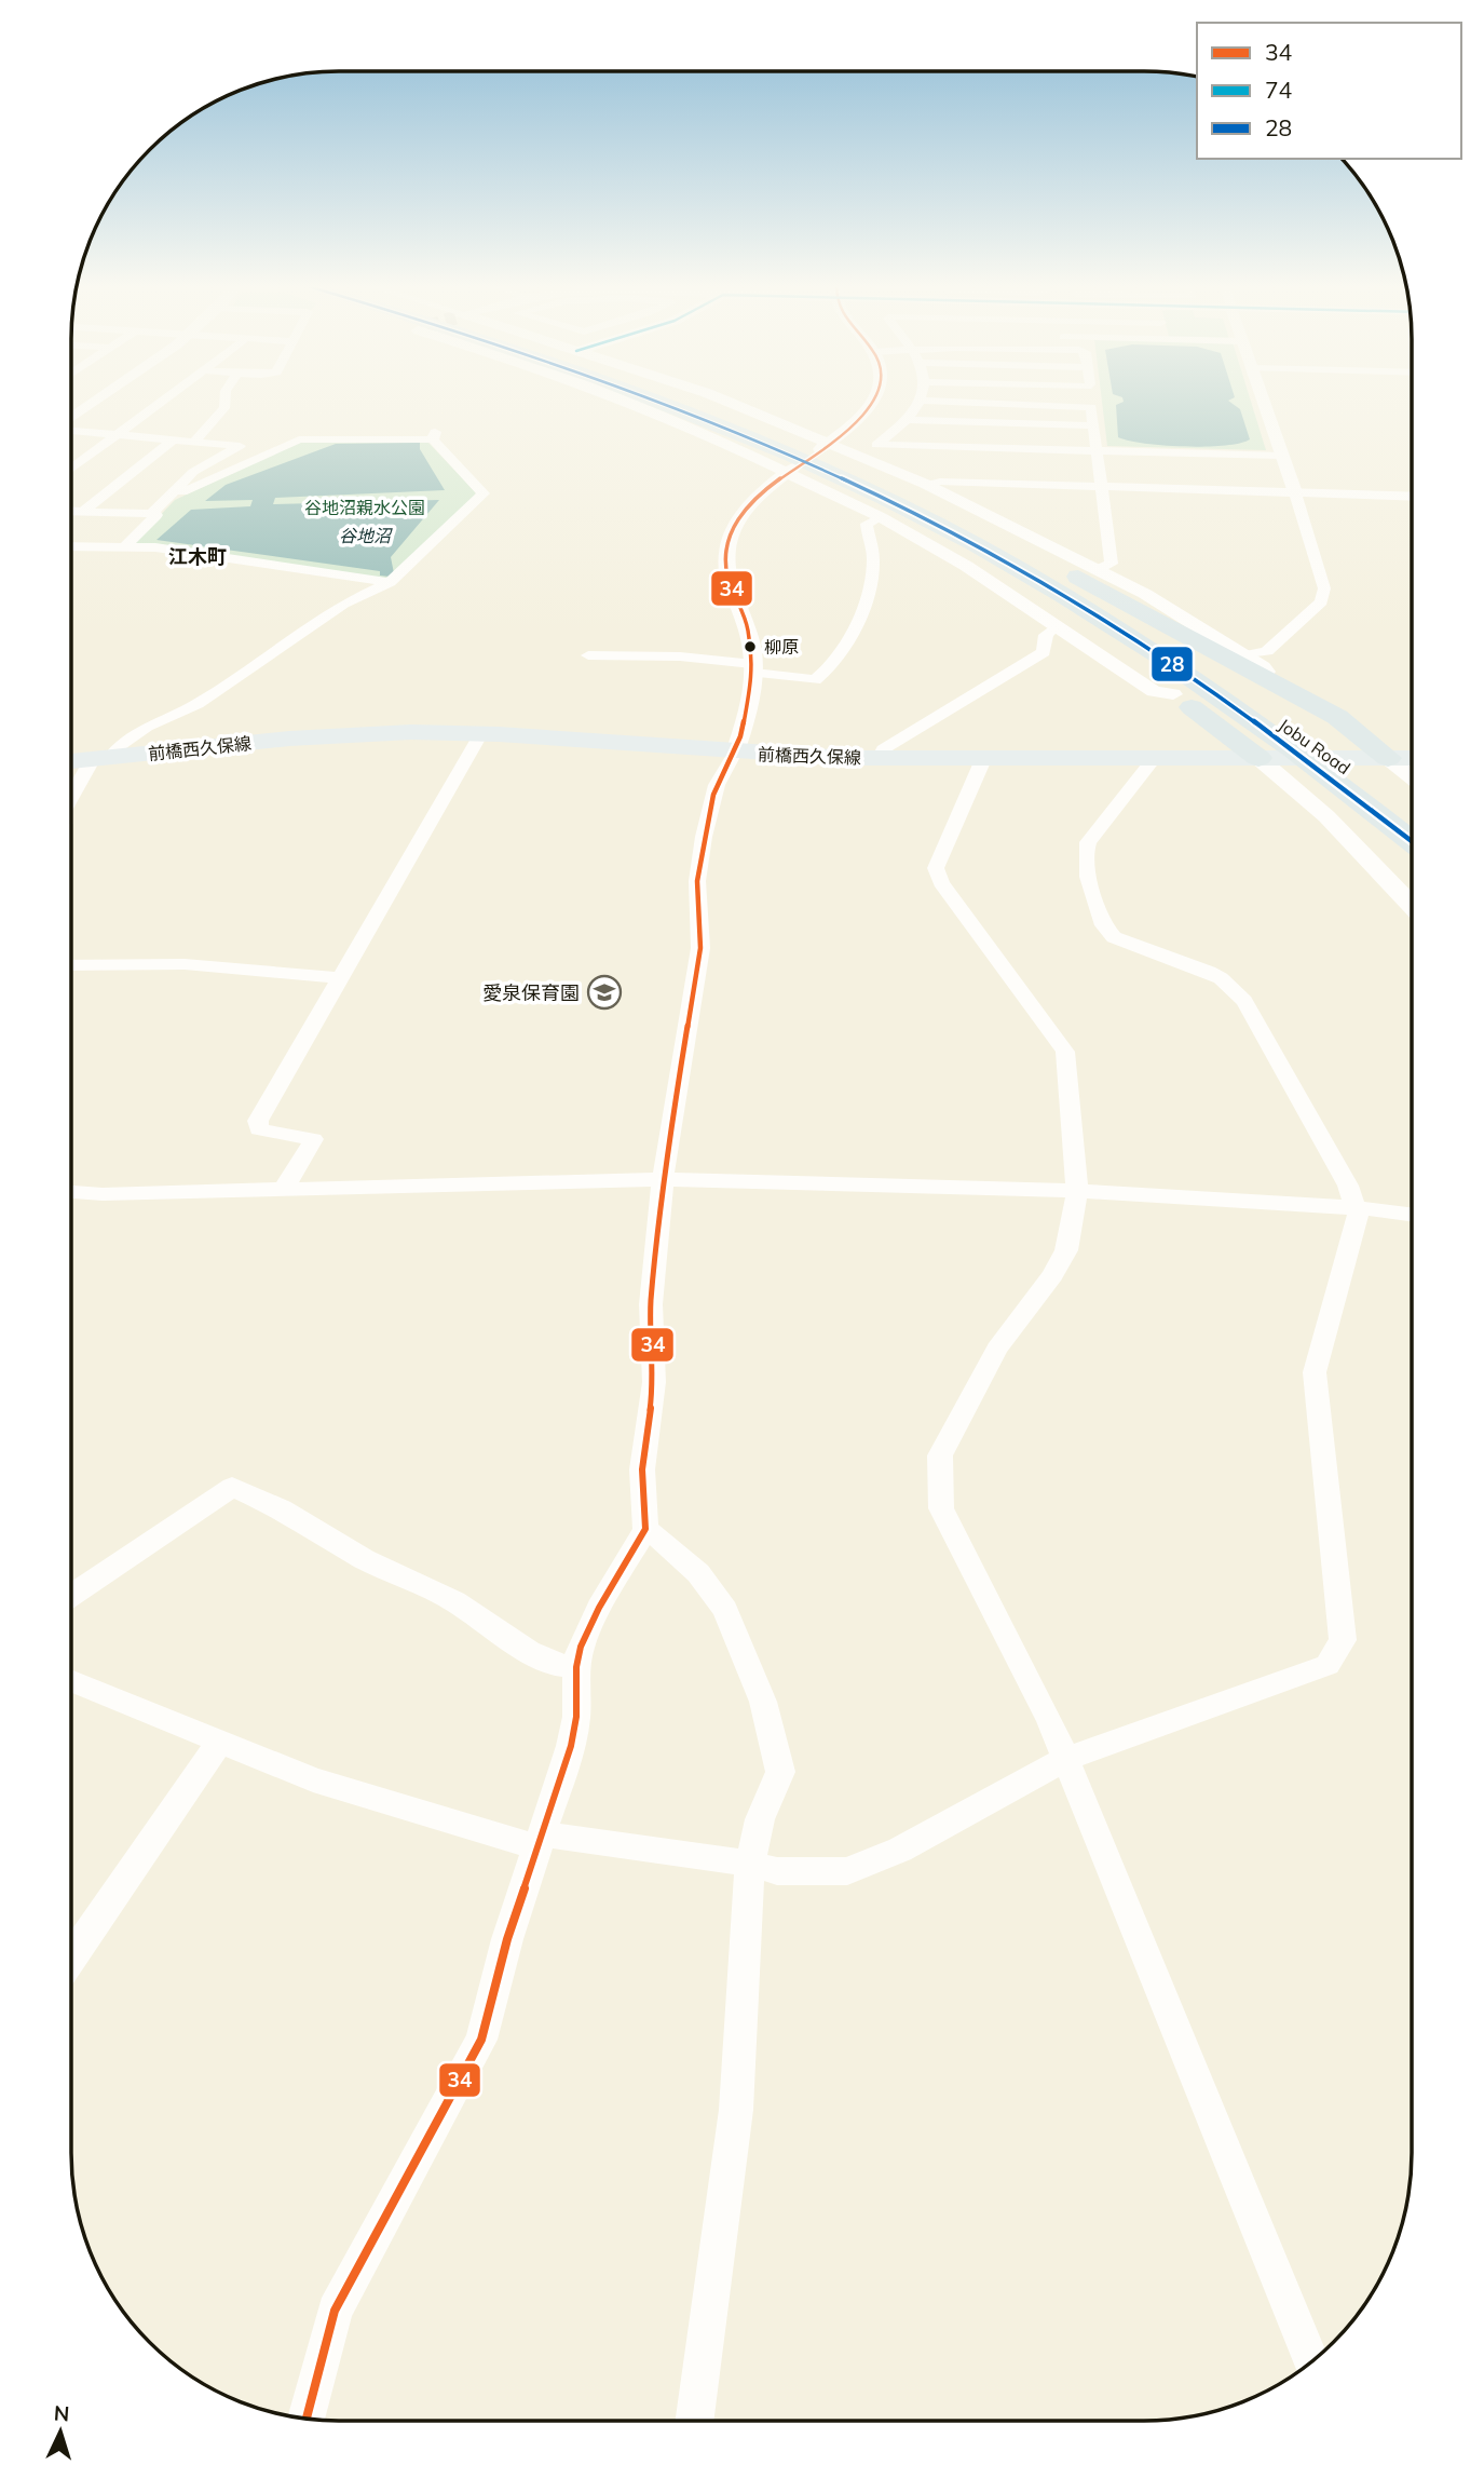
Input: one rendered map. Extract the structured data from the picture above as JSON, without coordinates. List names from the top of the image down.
{
  "streets": {
    "highway": ["Jobu Road"],
    "main road": ["前橋西久保線"]
  },
  "crossings": [
    ["Jobu Road", "前橋西久保線"]
  ],
  "districts": ["江木町"],
  "water": ["谷地沼"],
  "parks": ["谷地沼親水公園"],
  "places": {
    "other": ["柳原"],
    "school or university": ["愛泉保育園"]
  },
  "lines": ["transit line 34", "transit line 28"],
  "legend": ["34", "74", "28"],
  "north": "top"
}
